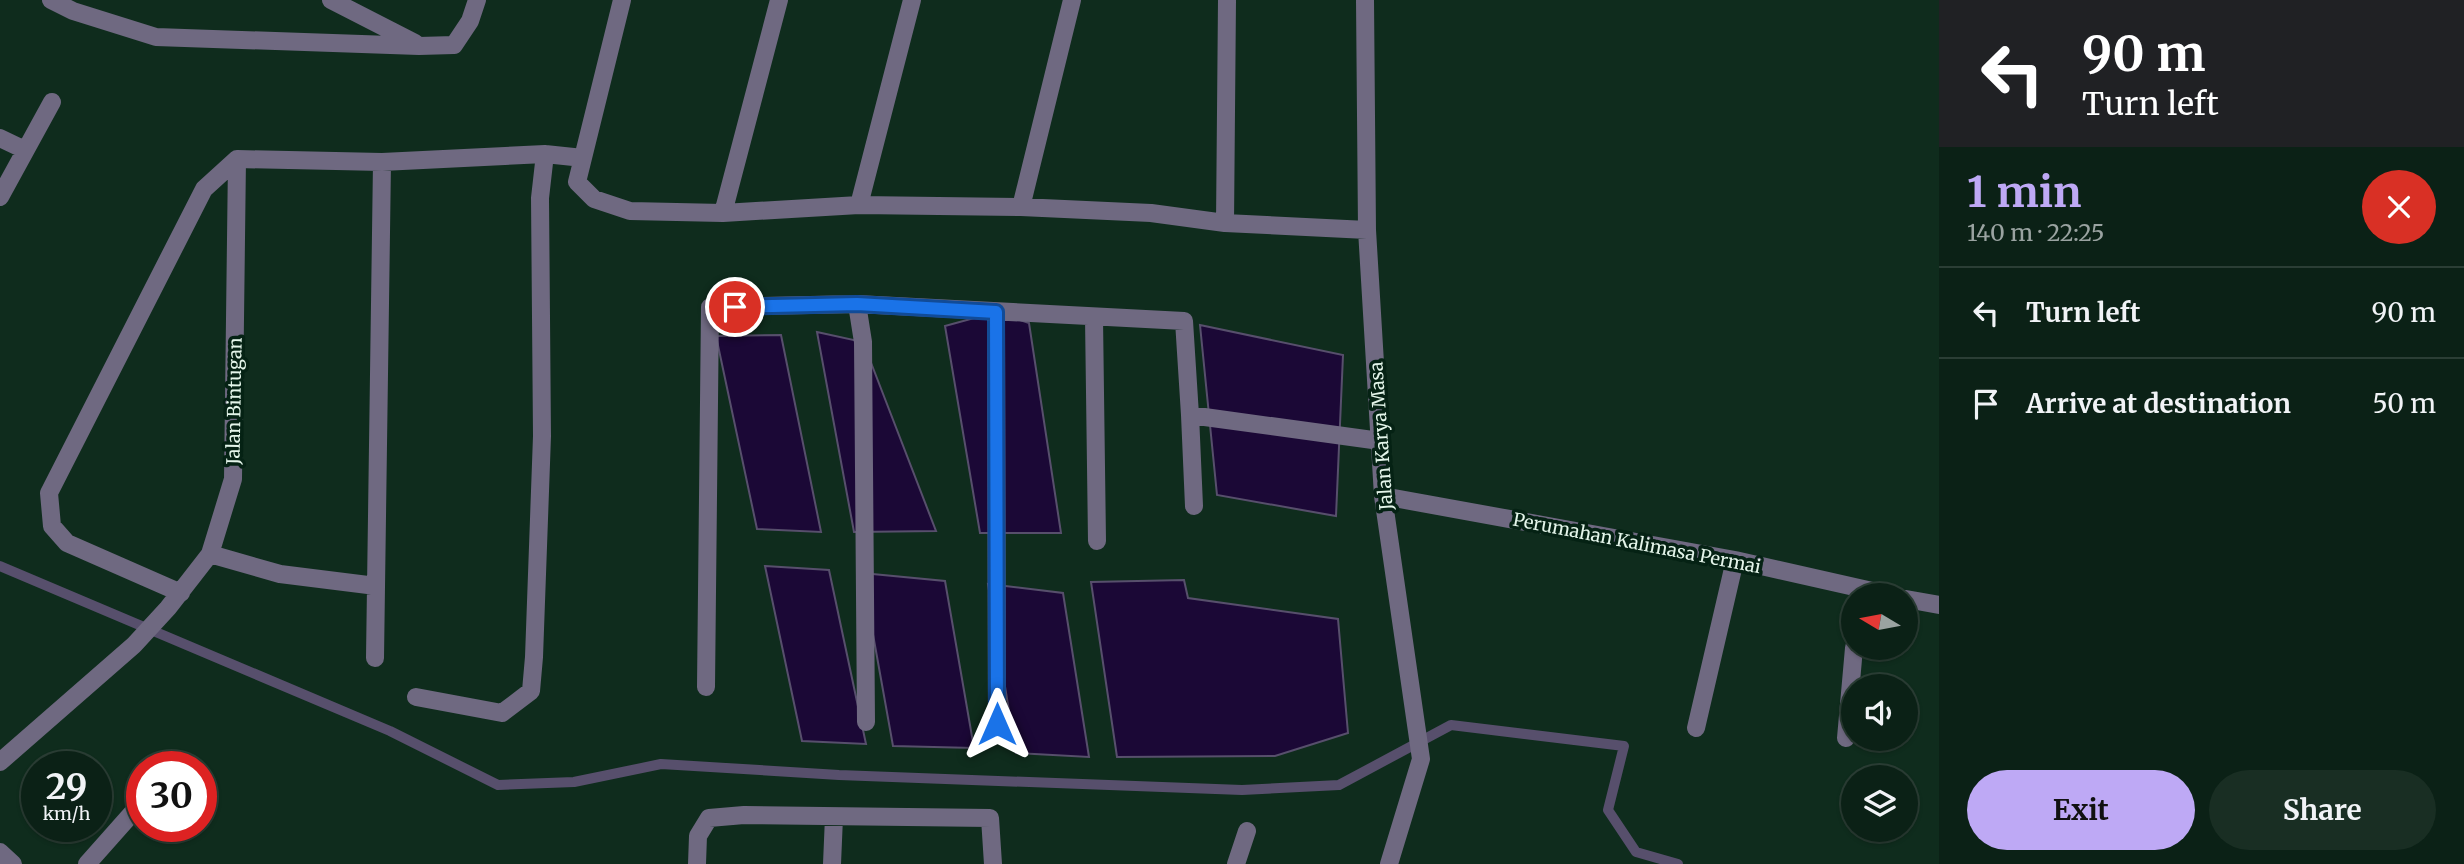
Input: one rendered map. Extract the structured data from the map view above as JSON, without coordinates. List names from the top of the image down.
{
  "streets": {
    "street": ["Jalan Bintugan", "Jalan Karya Masa", "Perumahan Kalimasa Permai"]
  },
  "crossings": [
    ["Jalan Karya Masa", "Perumahan Kalimasa Permai"]
  ],
  "north": "left",
  "page": {
    "turn": ["90 m", "Turn left"],
    "heading": ["1 min", "140 m · 22:25"],
    "list": [
      {
        "name": "Turn left",
        "value": "90 m"
      },
      {
        "name": "Arrive at destination",
        "value": "50 m"
      }
    ],
    "speed": "29 km/h",
    "limit": "30",
    "buttons": ["Exit", "Share"]
  }
}
